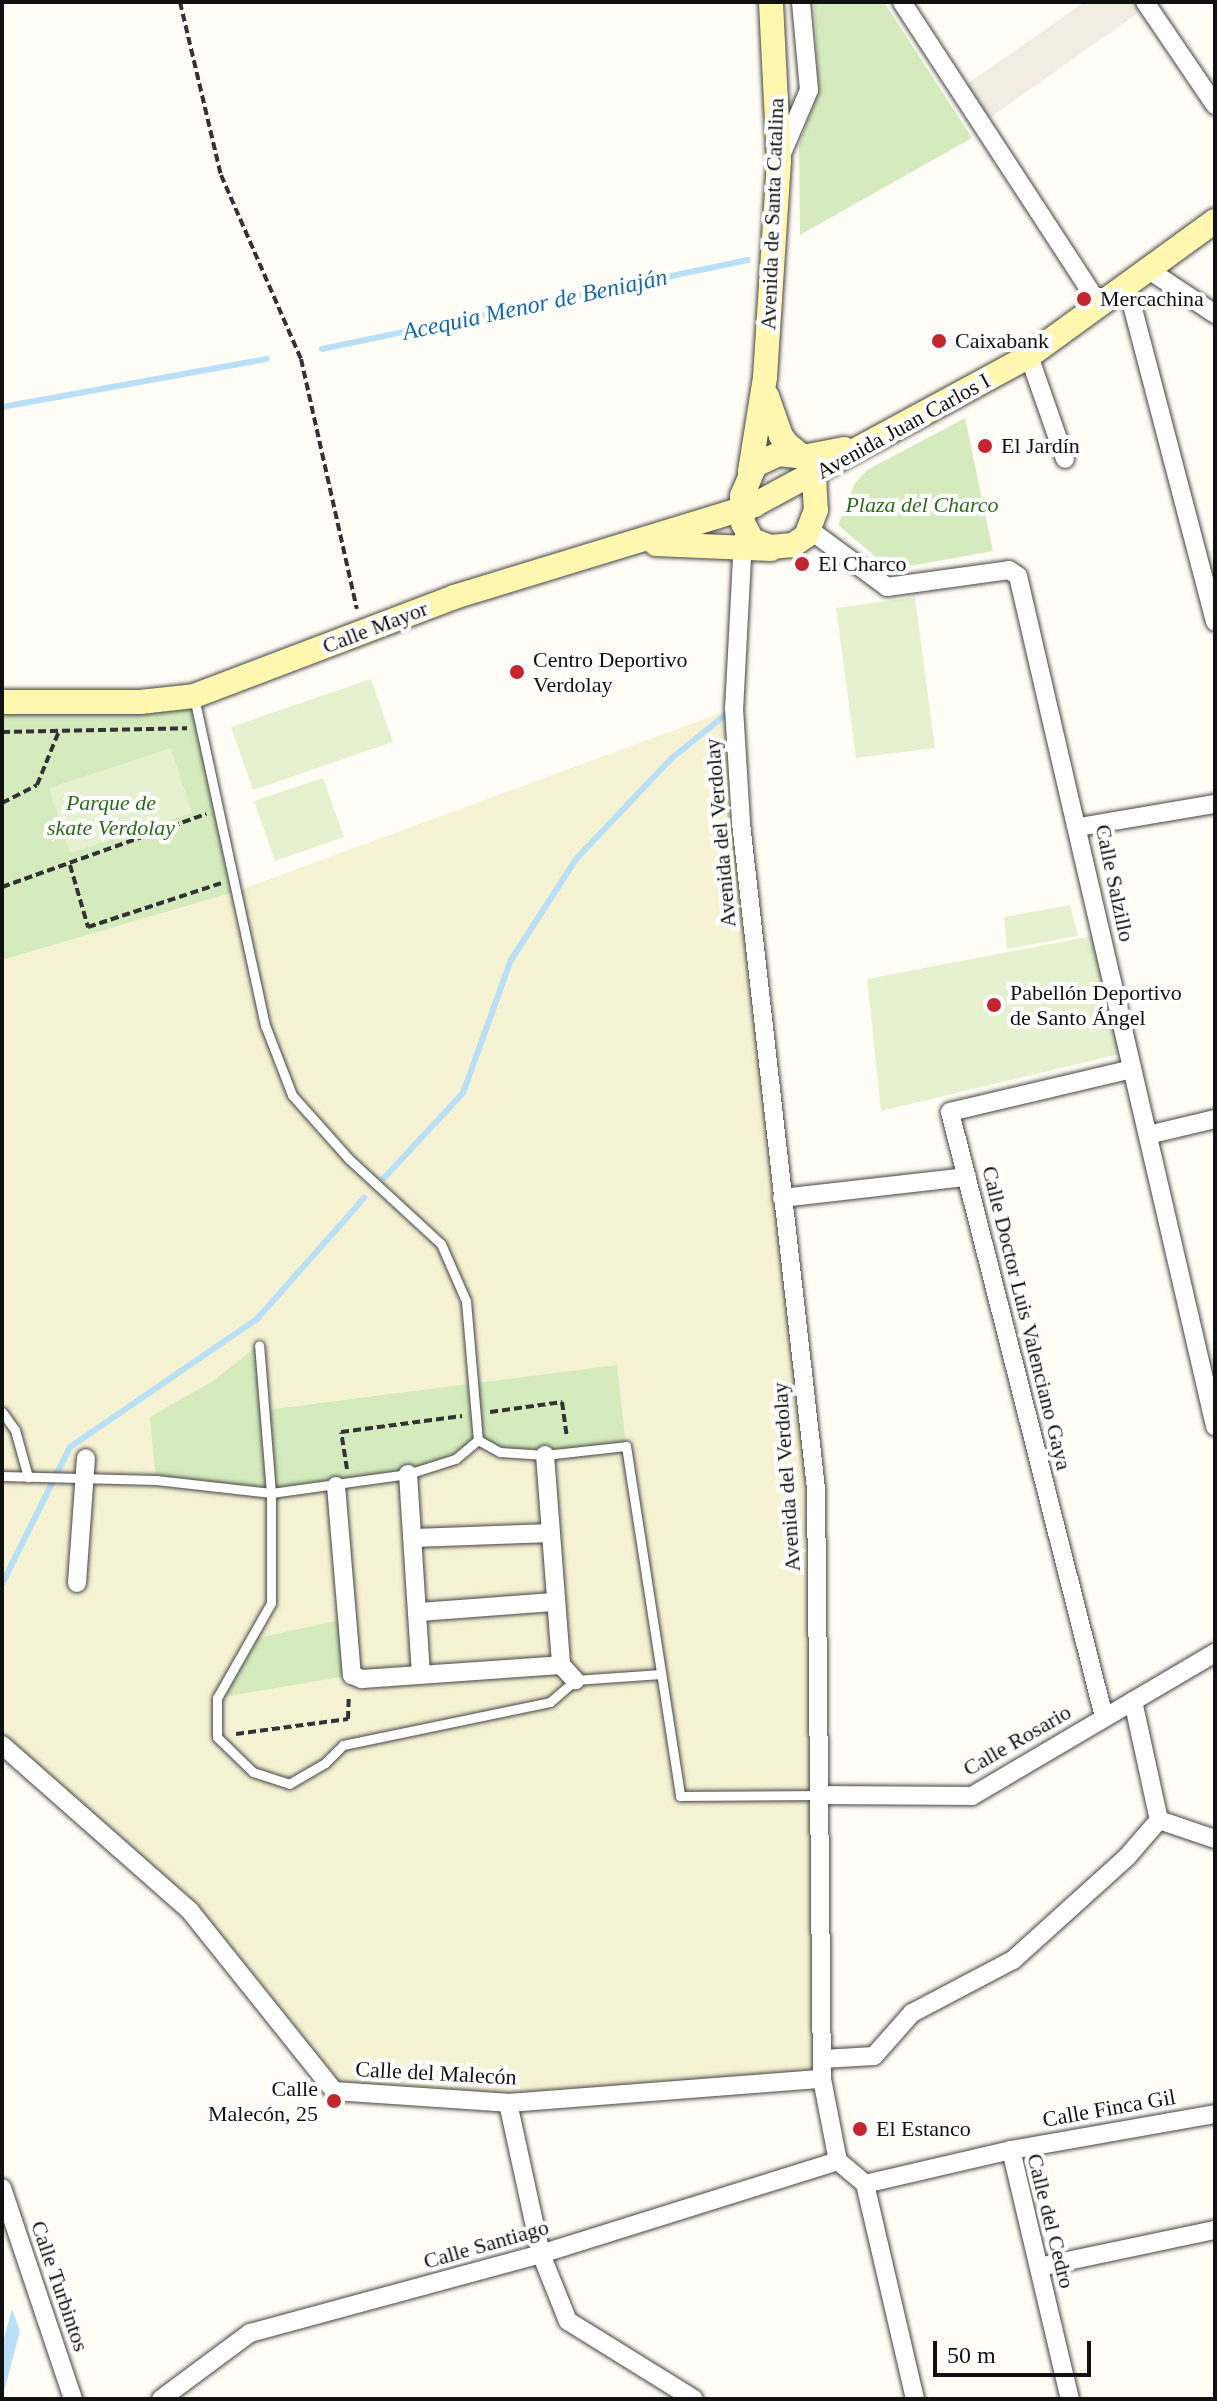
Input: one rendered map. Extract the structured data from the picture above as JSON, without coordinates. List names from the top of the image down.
{
  "streets": {
    "main road": ["Avenida de Santa Catalina", "Avenida Juan Carlos I", "Calle Mayor"],
    "street": [
      "Avenida del Verdolay",
      "Calle Salzillo",
      "Calle Doctor Luis Valenciano Gaya",
      "Calle Rosario",
      "Calle del Malecón",
      "Calle Finca Gil",
      "Calle del Cedro",
      "Calle Santiago",
      "Calle Turbintos"
    ]
  },
  "crossings": [
    ["Avenida de Santa Catalina", "Avenida Juan Carlos I"],
    ["Avenida Juan Carlos I", "Calle Mayor"],
    ["Avenida Juan Carlos I", "Avenida del Verdolay"],
    ["Calle Mayor", "Avenida del Verdolay"],
    ["Avenida del Verdolay", "Calle Rosario"],
    ["Avenida del Verdolay", "Calle del Malecón"],
    ["Avenida del Verdolay", "Calle Santiago"],
    ["Calle Salzillo", "Calle Doctor Luis Valenciano Gaya"],
    ["Calle Doctor Luis Valenciano Gaya", "Calle Rosario"],
    ["Calle Finca Gil", "Calle del Cedro"]
  ],
  "water": ["Acequia Menor de Beniaján"],
  "parks": ["Plaza del Charco", "Parque de skate Verdolay"],
  "places": [
    "Mercachina",
    "Caixabank",
    "El Jardín",
    "El Charco",
    "Centro Deportivo Verdolay",
    "Pabellón Deportivo de Santo Ángel",
    "Calle Malecón, 25",
    "El Estanco"
  ],
  "scale_bar": "50 m"
}
